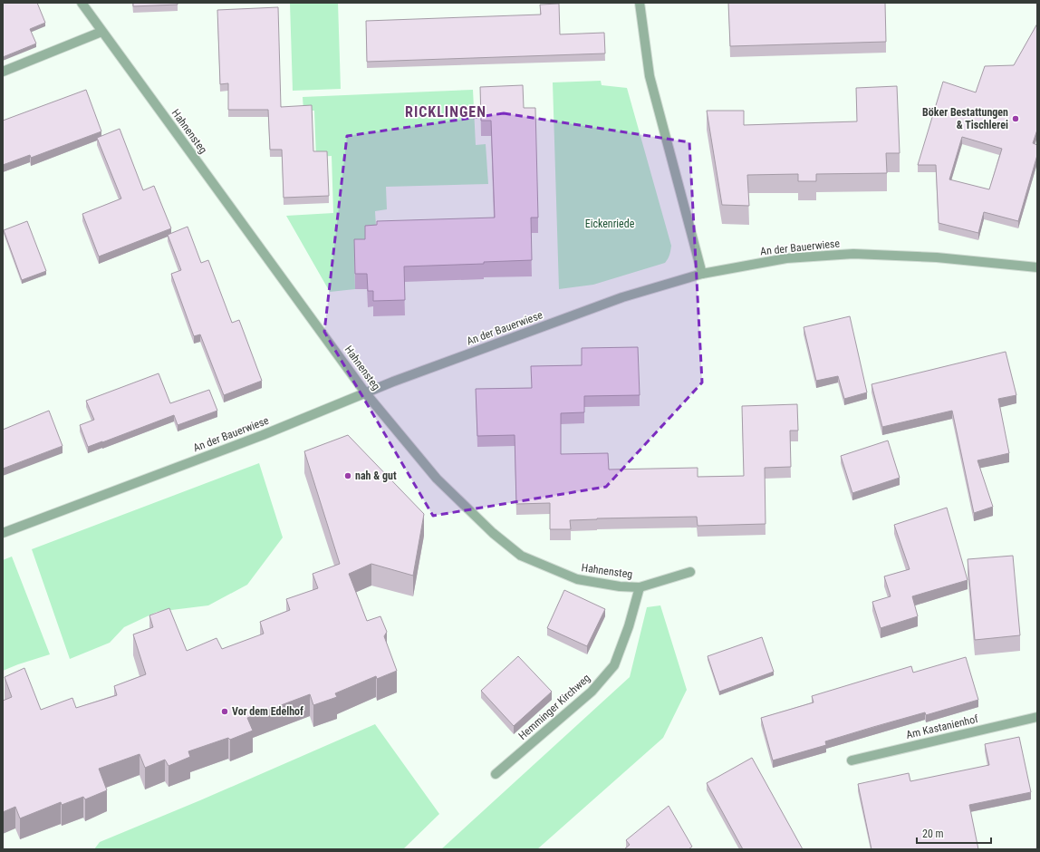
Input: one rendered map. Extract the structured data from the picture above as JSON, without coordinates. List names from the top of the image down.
{
  "streets": {
    "street": [
      "Hahnensteg",
      "An der Bauerwiese",
      "Hemminger Kirchweg",
      "Am Kastanienhof"
    ]
  },
  "crossings": [
    ["Hahnensteg", "An der Bauerwiese"],
    ["Hahnensteg", "Hemminger Kirchweg"]
  ],
  "districts": ["RICKLINGEN"],
  "parks": ["Eickenriede"],
  "places": ["Böker Bestattungen & Tischlerei", "nah & gut", "Vor dem Edelhof"],
  "scale_bar": "20 m"
}
